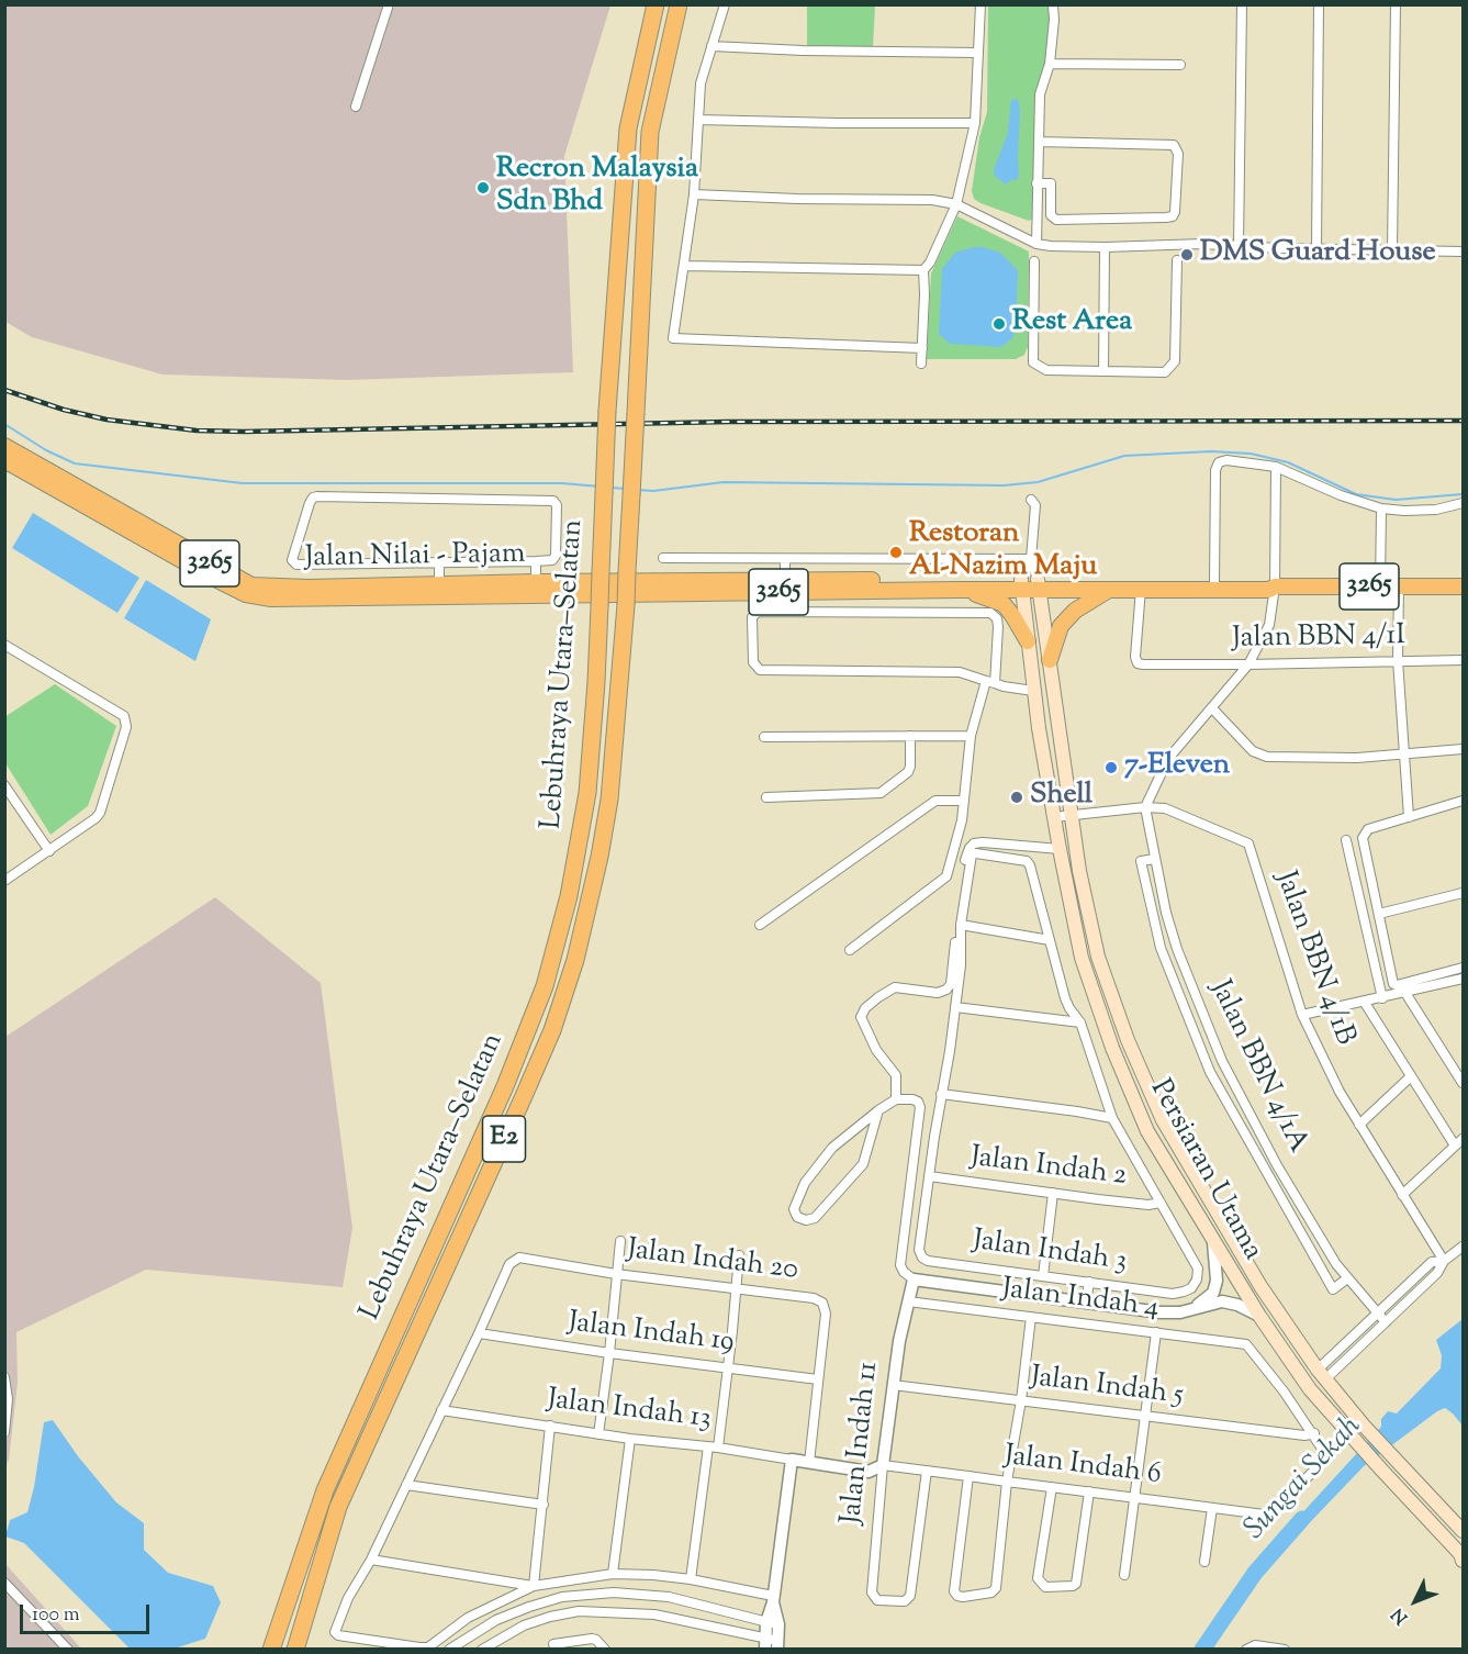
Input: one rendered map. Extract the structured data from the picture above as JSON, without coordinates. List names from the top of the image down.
{
  "streets": {
    "highway": ["Lebuhraya Utara–Selatan", "E2"],
    "main road": ["Jalan Nilai - Pajam", "3265", "Persiaran Utama"],
    "street": [
      "Jalan BBN 4/1I",
      "Jalan BBN 4/1B",
      "Jalan BBN 4/1A",
      "Jalan Indah 2",
      "Jalan Indah 3",
      "Jalan Indah 20",
      "Jalan Indah 4",
      "Jalan Indah 19",
      "Jalan Indah 5",
      "Jalan Indah 13",
      "Jalan Indah 11",
      "Jalan Indah 6"
    ]
  },
  "crossings": [
    ["Jalan Nilai - Pajam", "3265"],
    ["Jalan Nilai - Pajam", "Persiaran Utama"],
    ["3265", "Jalan BBN 4/1I"],
    ["3265", "Persiaran Utama"],
    ["Jalan BBN 4/1B", "Jalan BBN 4/1A"],
    ["Jalan BBN 4/1B", "Persiaran Utama"],
    ["Jalan Indah 2", "Jalan Indah 3"],
    ["Jalan Indah 20", "Jalan Indah 19"],
    ["Jalan Indah 20", "Jalan Indah 13"],
    ["Jalan Indah 4", "Jalan Indah 5"],
    ["Jalan Indah 4", "Jalan Indah 11"],
    ["Jalan Indah 4", "Jalan Indah 6"],
    ["Jalan Indah 5", "Jalan Indah 11"],
    ["Jalan Indah 5", "Jalan Indah 6"],
    ["Jalan Indah 13", "Jalan Indah 11"],
    ["Jalan Indah 13", "Jalan Indah 6"],
    ["Jalan Indah 11", "Jalan Indah 6"]
  ],
  "water": ["Sungai Sekah"],
  "places": [
    "Recron Malaysia Sdn Bhd",
    "DMS Guard House",
    "Rest Area",
    "Restoran Al-Nazim Maju",
    "7-Eleven",
    "Shell"
  ],
  "scale_bar": "100 m",
  "north": "bottom left"
}
